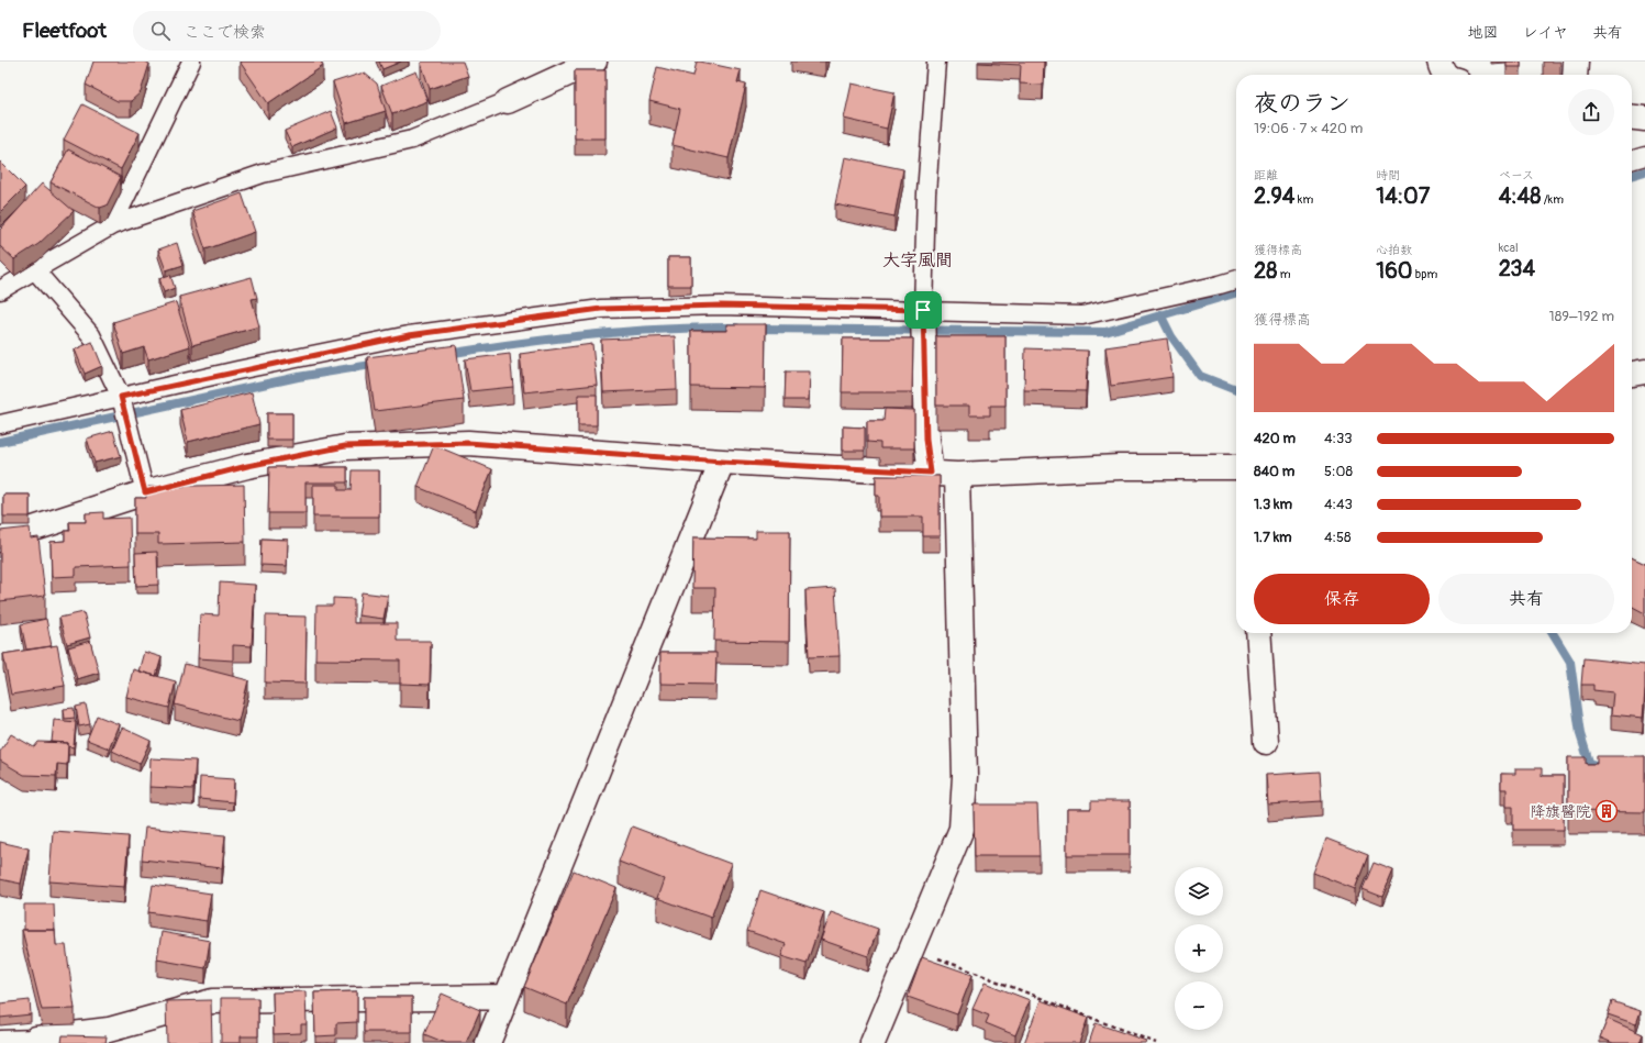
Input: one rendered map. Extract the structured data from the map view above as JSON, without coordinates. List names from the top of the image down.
{
  "districts": ["大字風間"],
  "places": {
    "building": ["降旗醫院"]
  },
  "page": {
    "header": "Fleetfoot",
    "search": "ここで検索",
    "nav": ["地図", "レイヤ", "共有"],
    "heading": ["夜のラン", "19:06 · 7 × 420 m"],
    "stats": [
      ["距離", "2.94 km"],
      ["時間", "14:07"],
      ["ペース", "4:48 /km"],
      ["獲得標高", "28 m"],
      ["心拍数", "160 bpm"],
      ["kcal", "234"]
    ],
    "chart": ["獲得標高", "189–192 m"],
    "list": [
      {
        "name": "420 m",
        "note": "4:33"
      },
      {
        "name": "840 m",
        "note": "5:08"
      },
      {
        "name": "1.3 km",
        "note": "4:43"
      },
      {
        "name": "1.7 km",
        "note": "4:58"
      }
    ],
    "buttons": ["保存", "共有"],
    "map_buttons": ["+", "−"]
  }
}
